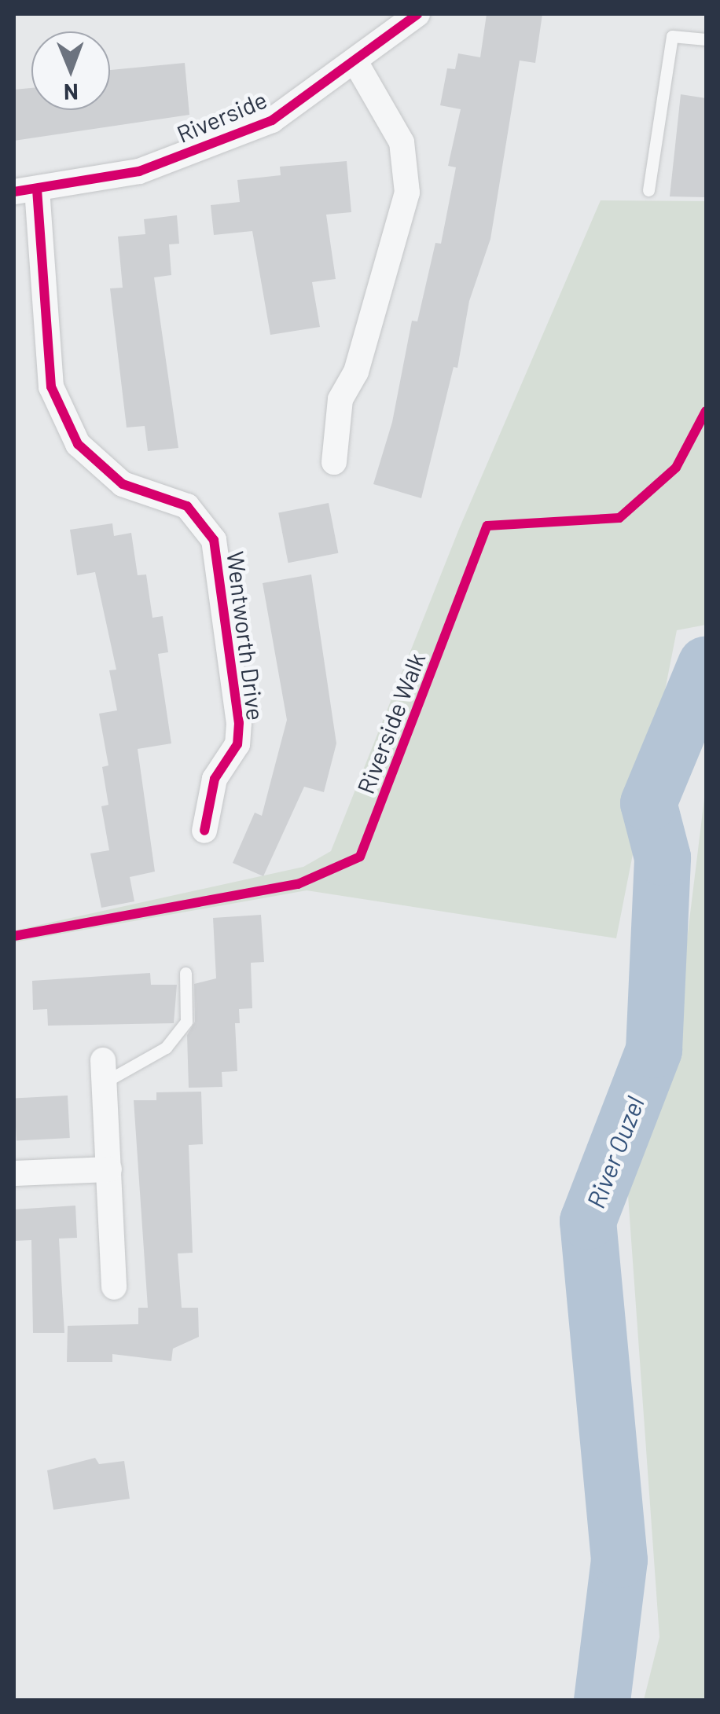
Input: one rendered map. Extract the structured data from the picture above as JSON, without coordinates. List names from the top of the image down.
{
  "streets": {
    "street": ["Riverside", "Wentworth Drive"],
    "cycle path": ["Riverside Walk"]
  },
  "crossings": [
    ["Riverside", "Wentworth Drive"]
  ],
  "water": ["River Ouzel"],
  "north": "bottom"
}
